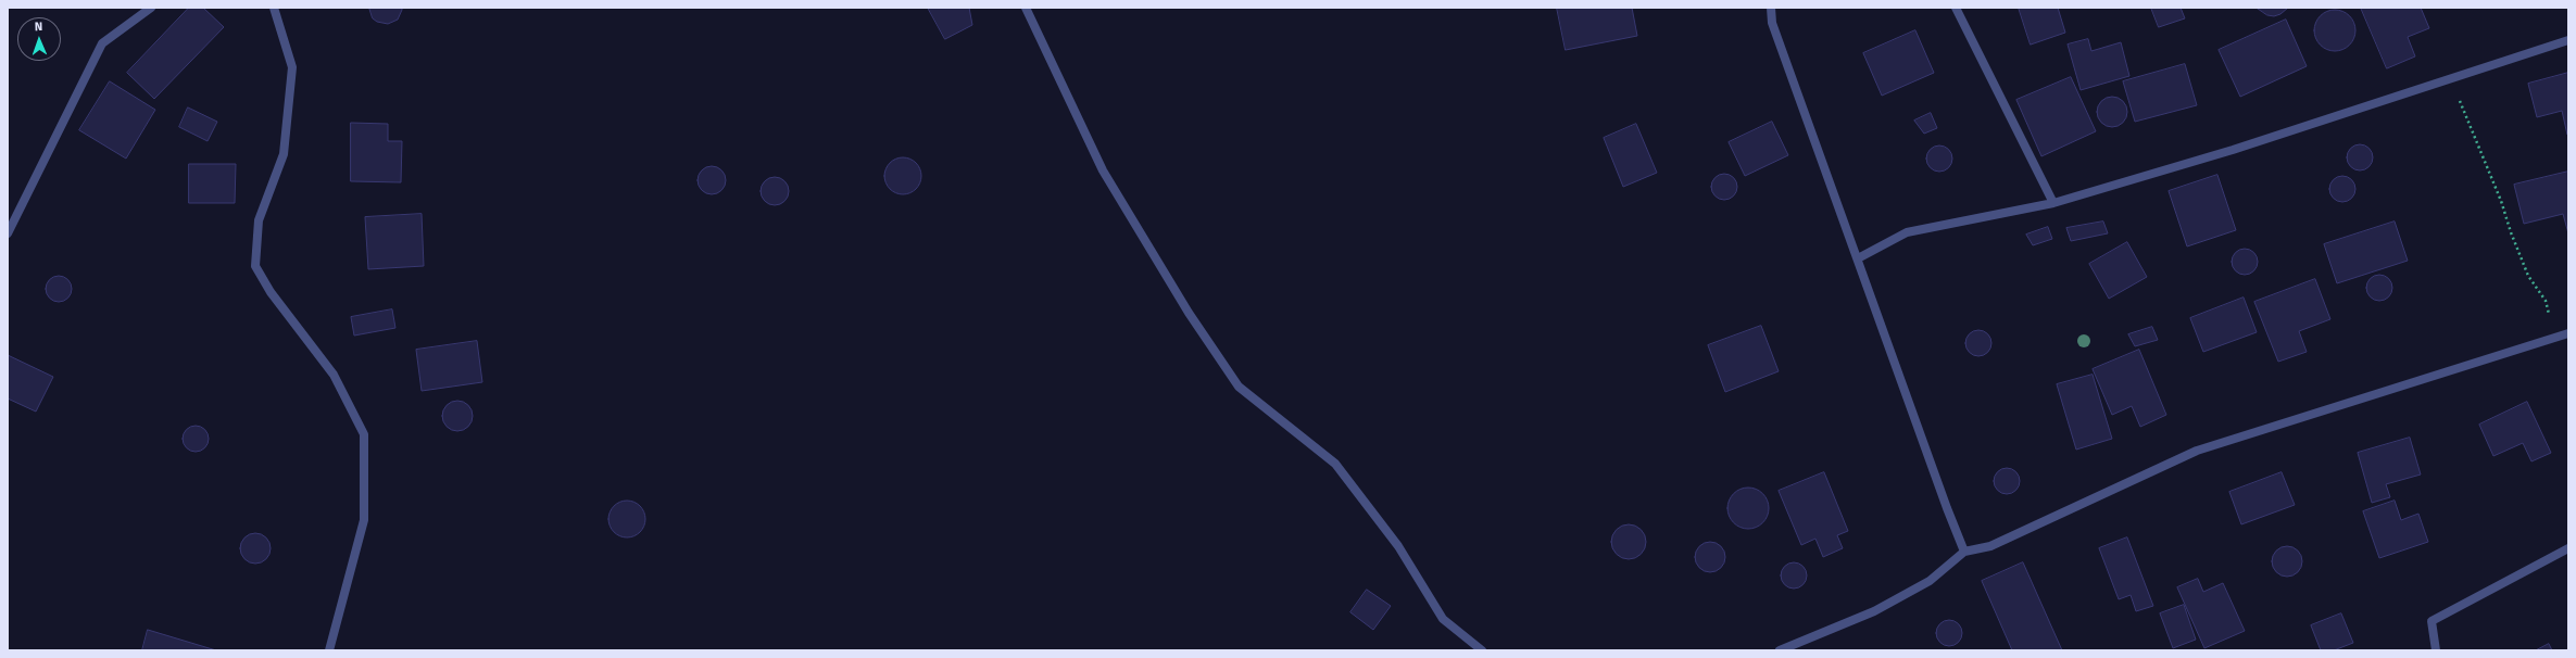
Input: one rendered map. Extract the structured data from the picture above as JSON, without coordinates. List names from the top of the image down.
{
  "north": "top"
}
